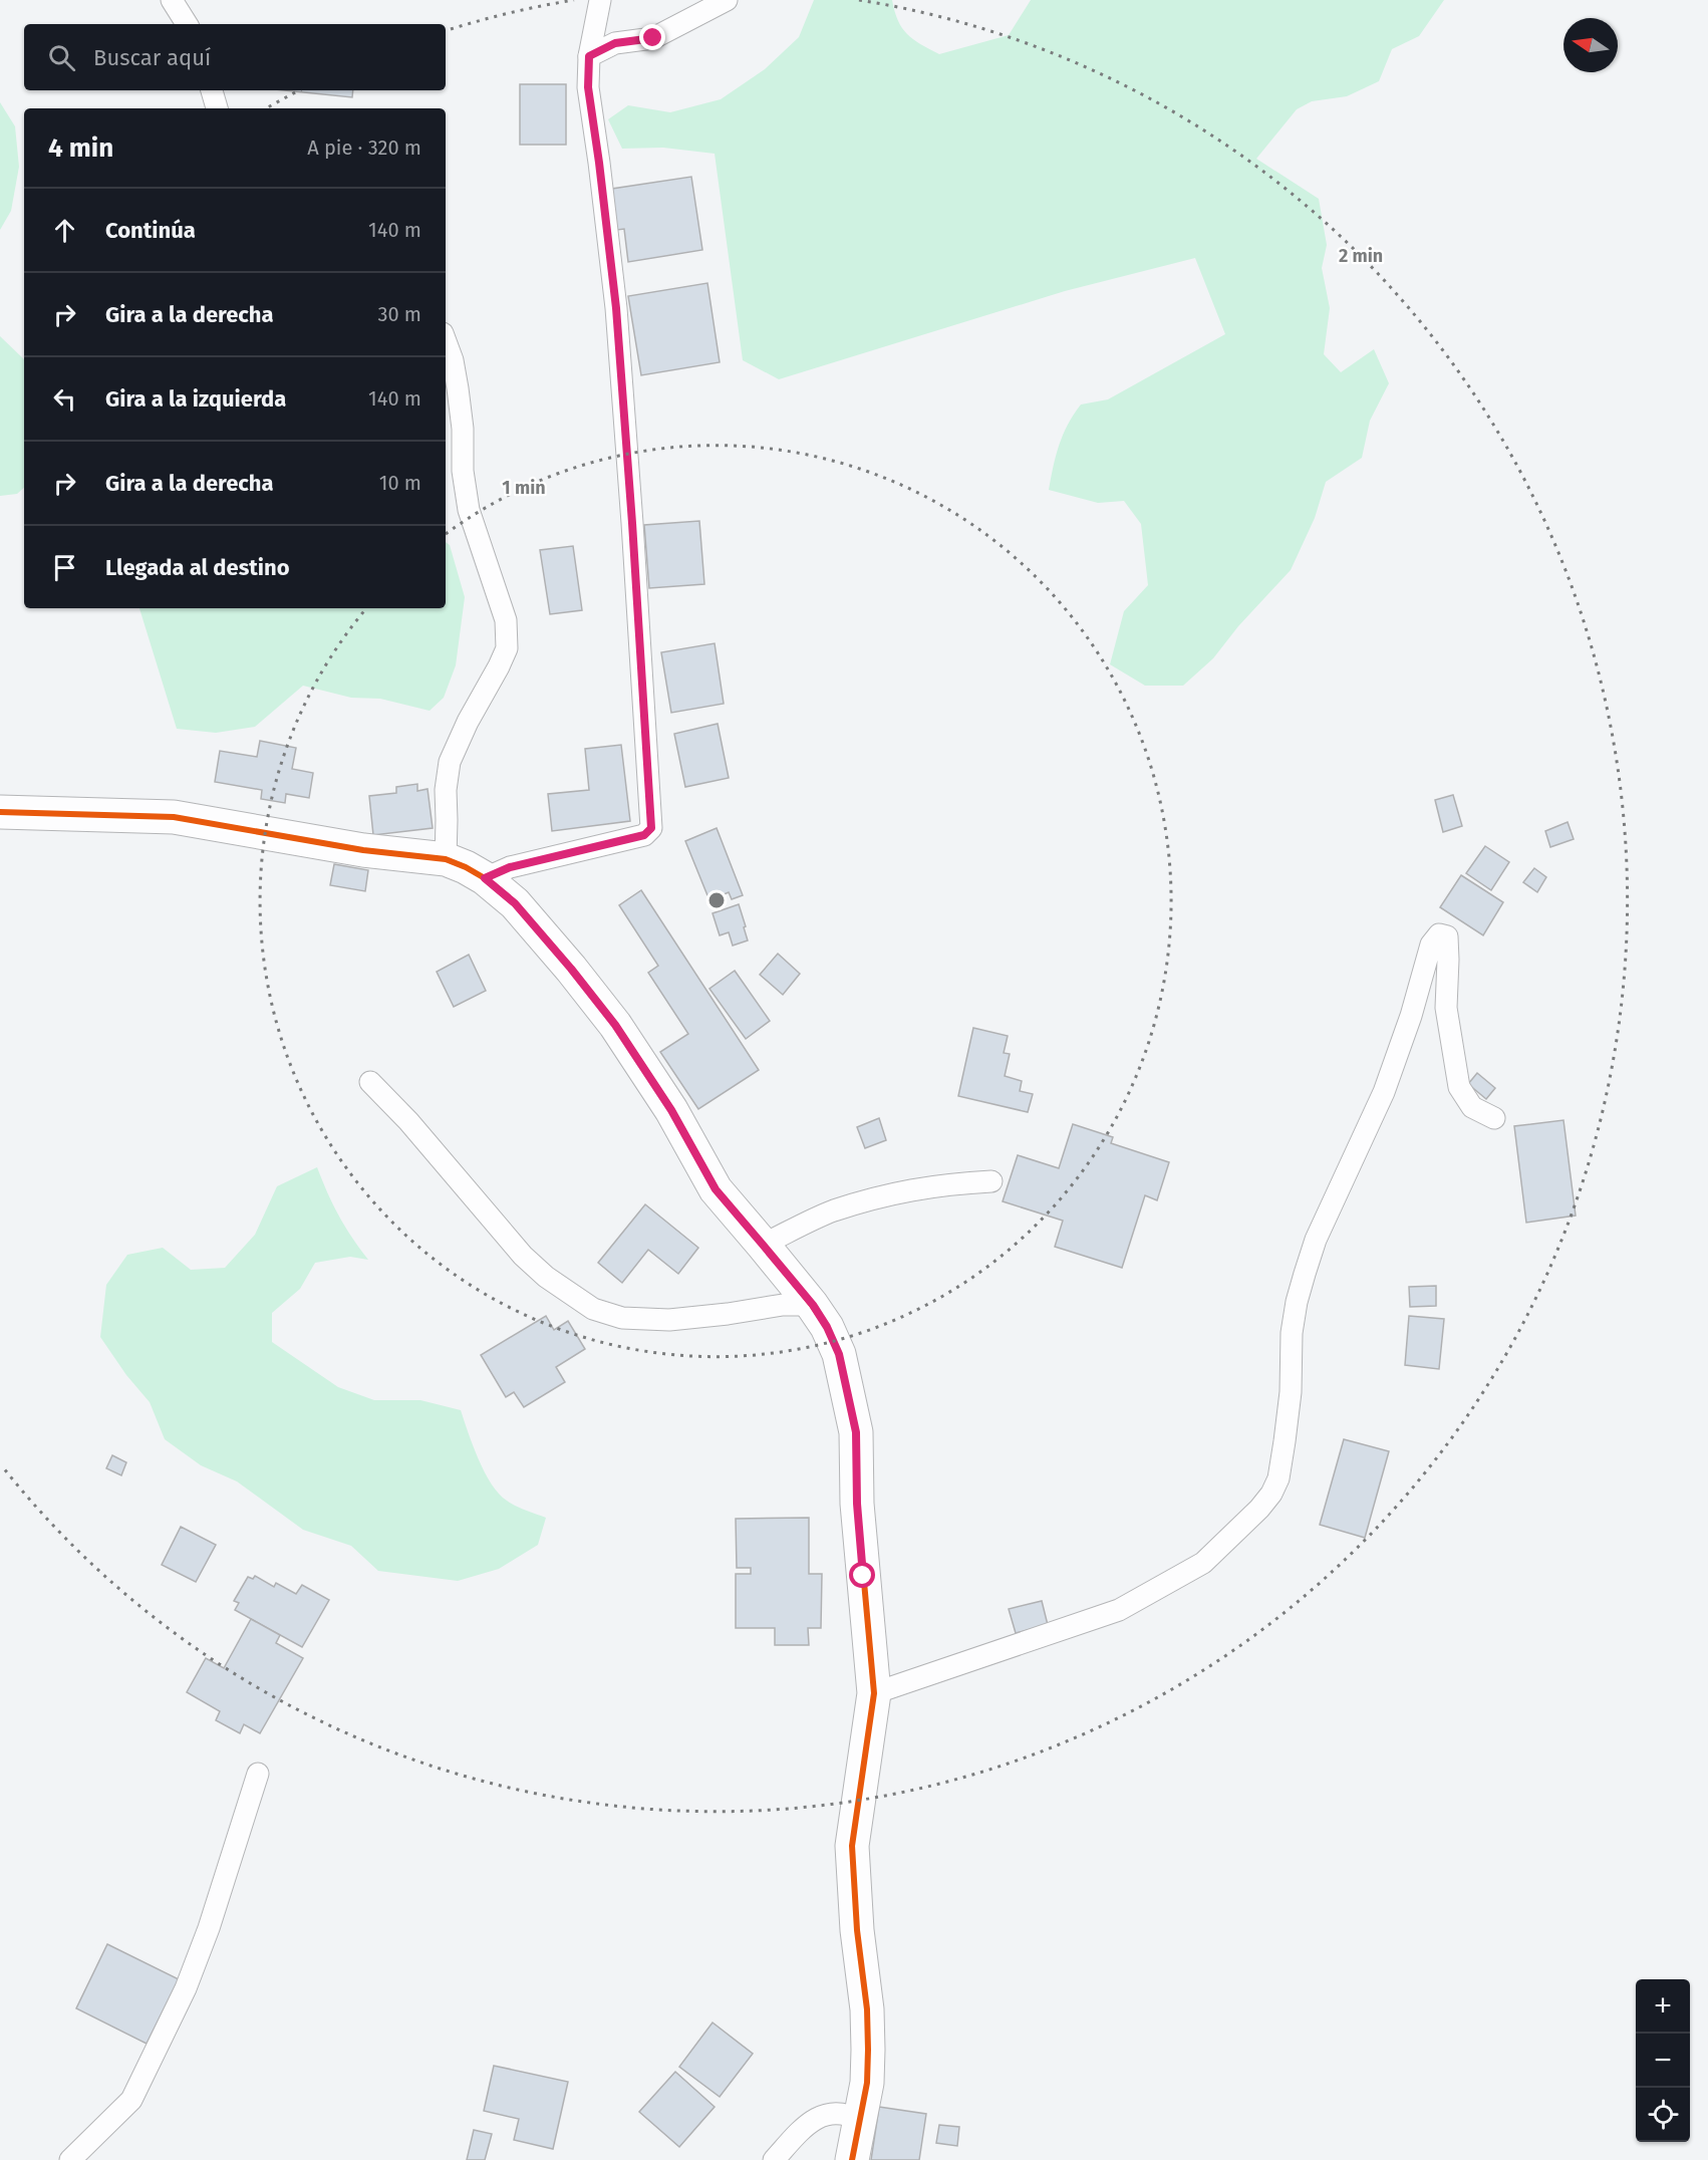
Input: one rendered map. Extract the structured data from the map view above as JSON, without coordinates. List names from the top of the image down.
{
  "north": "left",
  "page": {
    "search": "Buscar aquí",
    "heading": ["4 min", "A pie · 320 m"],
    "list": [
      ["Continúa", "140 m"],
      ["Gira a la derecha", "30 m"],
      ["Gira a la izquierda", "140 m"],
      ["Gira a la derecha", "10 m"],
      "Llegada al destino"
    ],
    "map_buttons": ["+", "−"]
  },
  "rings": ["2 min", "1 min"]
}
